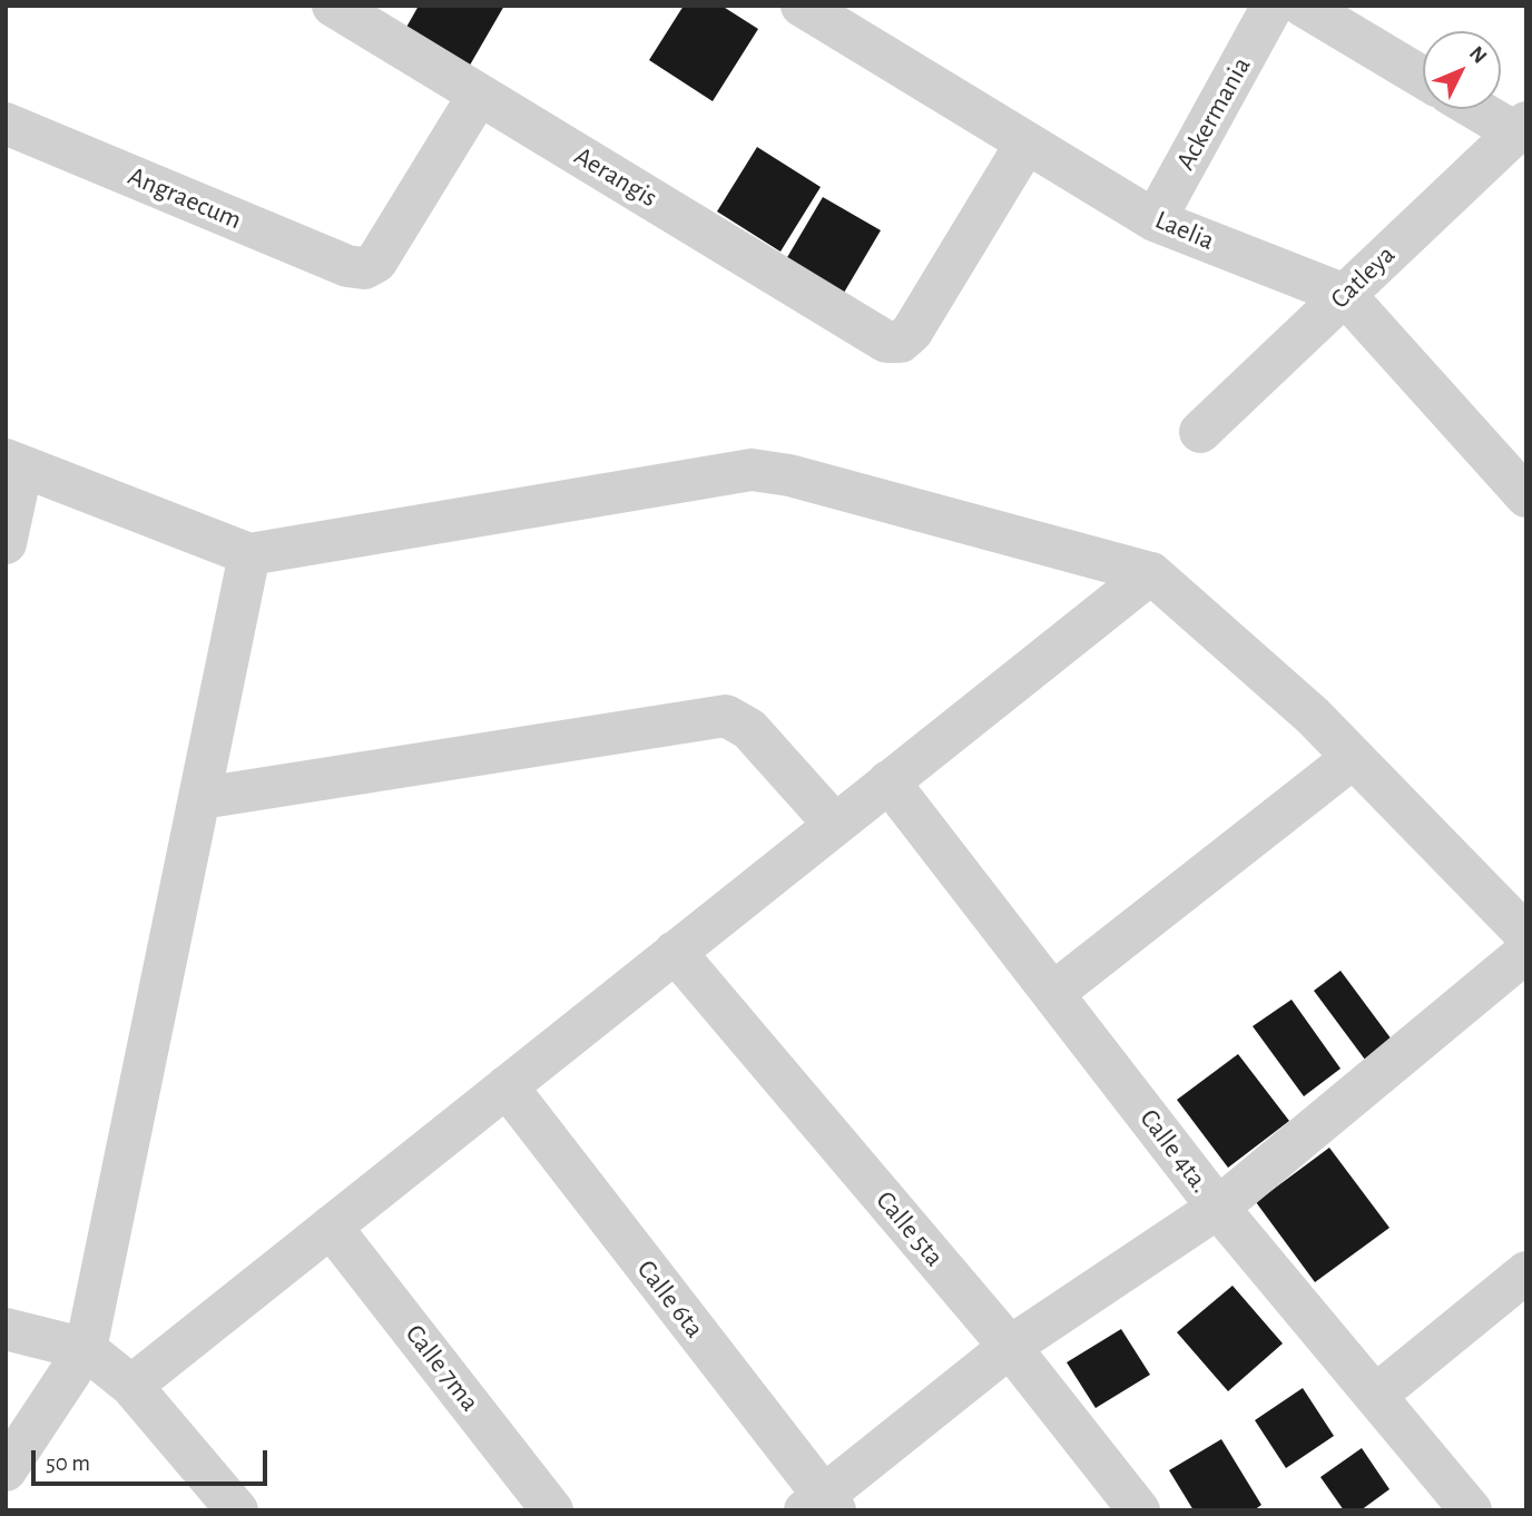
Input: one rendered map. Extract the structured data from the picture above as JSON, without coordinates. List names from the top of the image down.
{
  "streets": {
    "street": [
      "Ackermania",
      "Aerangis",
      "Angraecum",
      "Laelia",
      "Catleya",
      "Calle 4ta.",
      "Calle 5ta",
      "Calle 6ta",
      "Calle 7ma"
    ]
  },
  "crossings": [
    ["Ackermania", "Laelia"],
    ["Aerangis", "Angraecum"],
    ["Aerangis", "Laelia"],
    ["Laelia", "Catleya"]
  ],
  "scale_bar": "50 m",
  "north": "top right"
}
